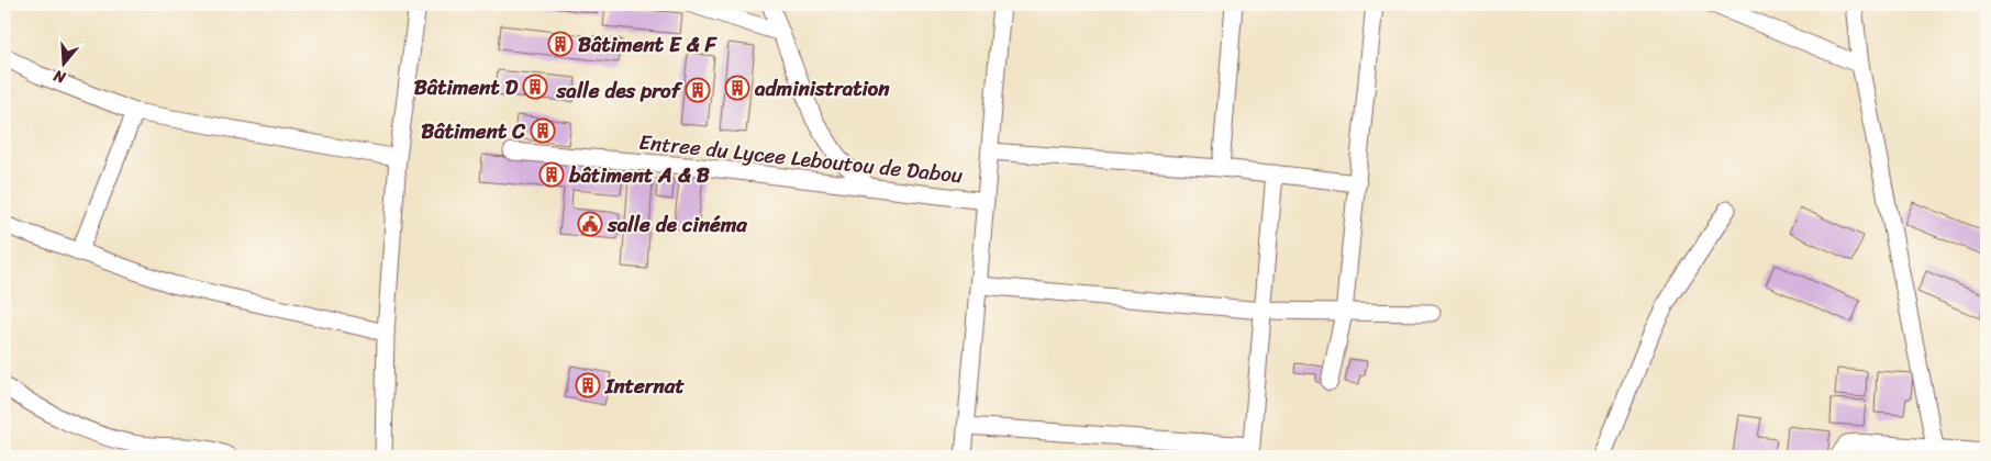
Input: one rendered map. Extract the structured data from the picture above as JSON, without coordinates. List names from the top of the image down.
{
  "streets": {
    "street": ["Entree du Lycee Leboutou de Dabou"]
  },
  "places": {
    "building": [
      "Bâtiment E & F",
      "Bâtiment D",
      "administration",
      "salle des prof",
      "Bâtiment C",
      "bâtiment A & B",
      "Internat"
    ],
    "public building": ["salle de cinéma"]
  },
  "north": "bottom"
}
